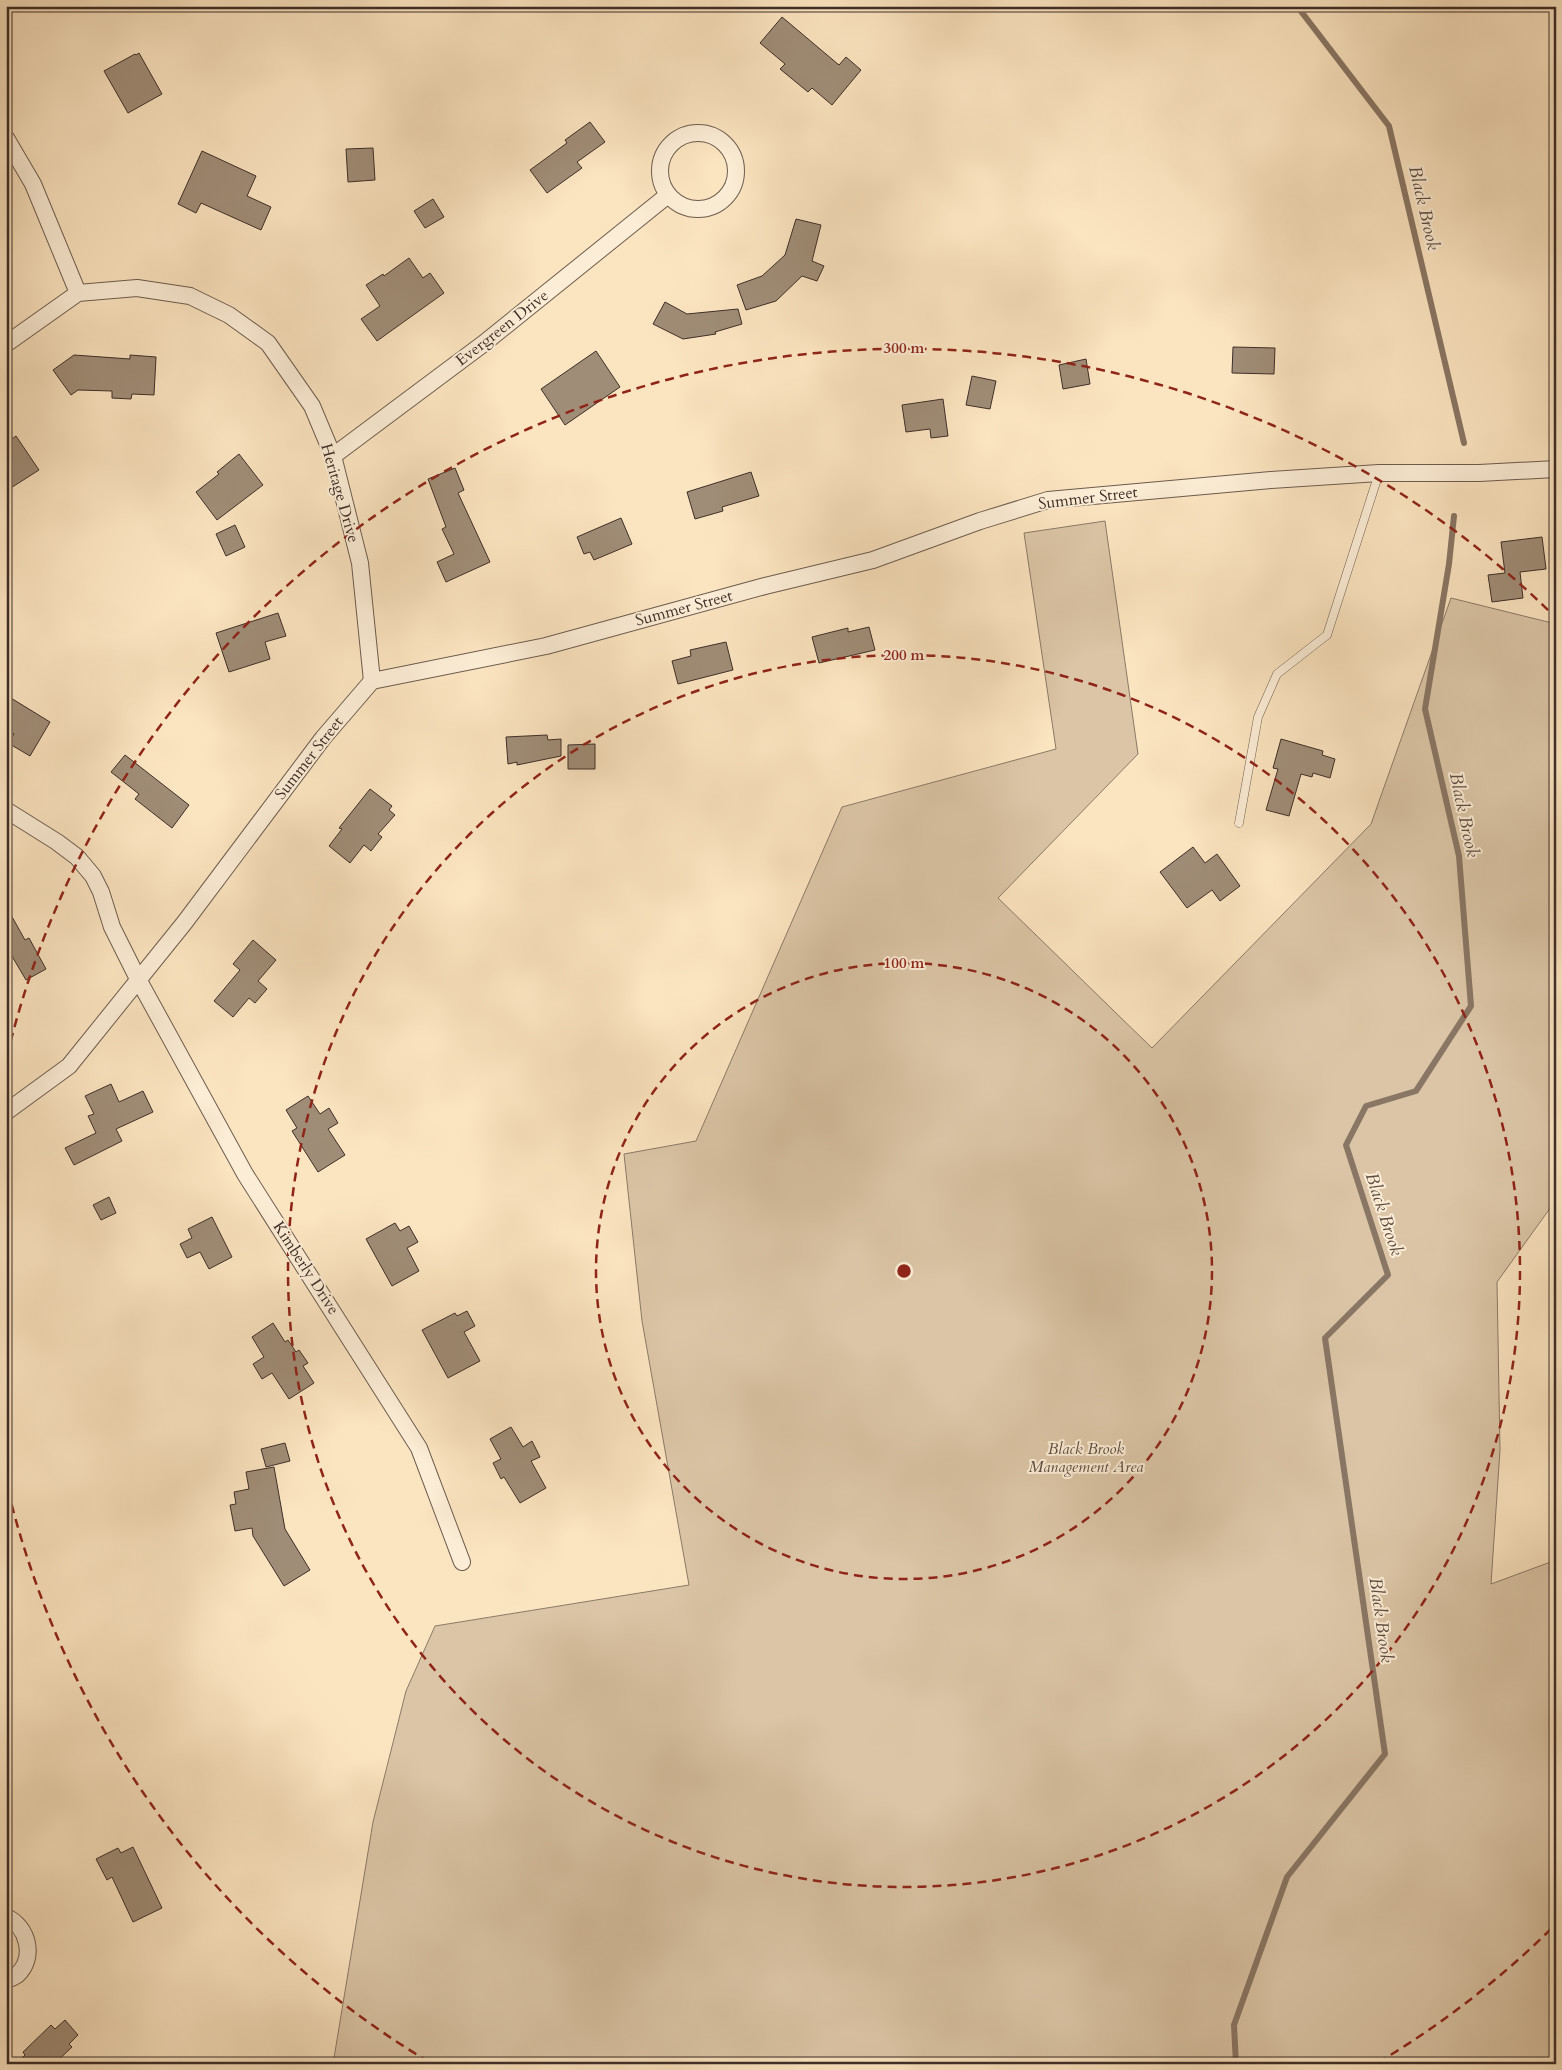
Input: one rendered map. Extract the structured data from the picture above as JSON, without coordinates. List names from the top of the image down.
{
  "streets": {
    "street": [
      "Evergreen Drive",
      "Heritage Drive",
      "Summer Street",
      "Kimberly Drive"
    ]
  },
  "crossings": [
    ["Evergreen Drive", "Heritage Drive"],
    ["Heritage Drive", "Summer Street"],
    ["Summer Street", "Kimberly Drive"]
  ],
  "water": ["Black Brook"],
  "parks": ["Black Brook Management Area"],
  "rings": ["300 m", "200 m", "100 m"]
}
